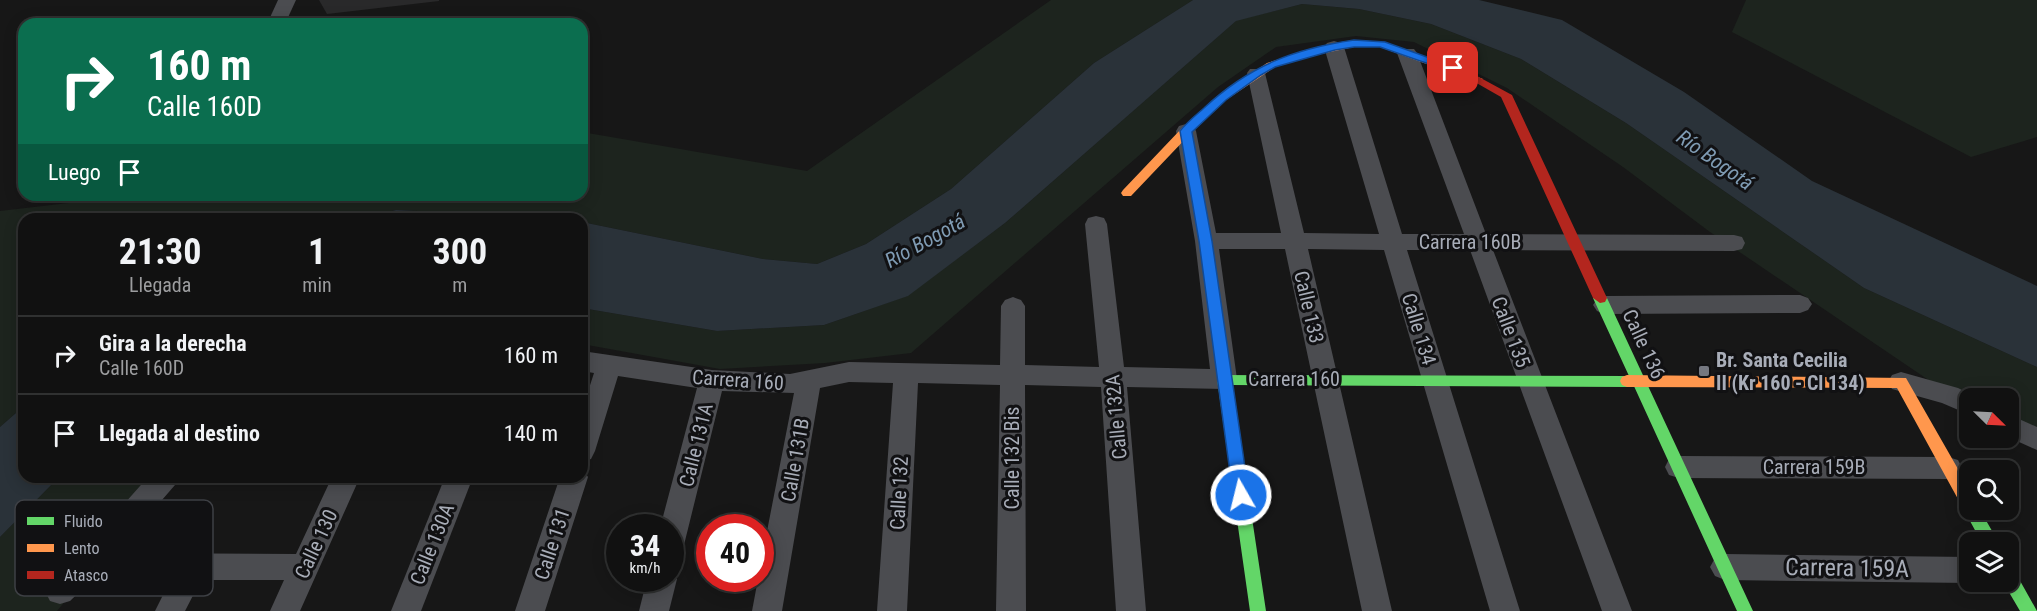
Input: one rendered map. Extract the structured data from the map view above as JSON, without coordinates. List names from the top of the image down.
{
  "streets": {
    "street": [
      "Carrera 160B",
      "Calle 133",
      "Calle 134",
      "Calle 135",
      "Calle 136",
      "Carrera 160",
      "Calle 132A",
      "Calle 131A",
      "Calle 132 Bis",
      "Calle 131B",
      "Carrera 159B",
      "Calle 132",
      "Calle 130",
      "Calle 130A",
      "Calle 131",
      "Carrera 159A"
    ]
  },
  "crossings": [
    ["Carrera 160B", "Calle 133"],
    ["Carrera 160B", "Calle 134"],
    ["Carrera 160B", "Calle 135"],
    ["Carrera 160B", "Calle 136"],
    ["Calle 133", "Carrera 160"],
    ["Calle 134", "Carrera 160"],
    ["Calle 135", "Calle 136"],
    ["Calle 135", "Carrera 160"],
    ["Calle 136", "Carrera 160"],
    ["Calle 136", "Carrera 159B"],
    ["Calle 136", "Carrera 159A"],
    ["Carrera 160", "Calle 132A"],
    ["Carrera 160", "Calle 131A"],
    ["Carrera 160", "Calle 132 Bis"],
    ["Carrera 160", "Calle 131B"],
    ["Carrera 160", "Calle 132"]
  ],
  "water": ["Río Bogotá"],
  "places": {
    "transit": ["Br. Santa Cecilia II (Kr 160 - Cl 134)"]
  },
  "legend": ["Fluido", "Lento", "Atasco"],
  "north": "bottom right",
  "page": {
    "turn": ["160 m", "Calle 160D"],
    "then": "Luego",
    "eta": [
      "21:30",
      "Llegada",
      "1",
      "min",
      "300",
      "m"
    ],
    "list": [
      {
        "name": "Gira a la derecha",
        "note": "Calle 160D",
        "value": "160 m"
      },
      {
        "name": "Llegada al destino",
        "value": "140 m"
      }
    ],
    "speed": "34 km/h",
    "limit": "40"
  }
}
